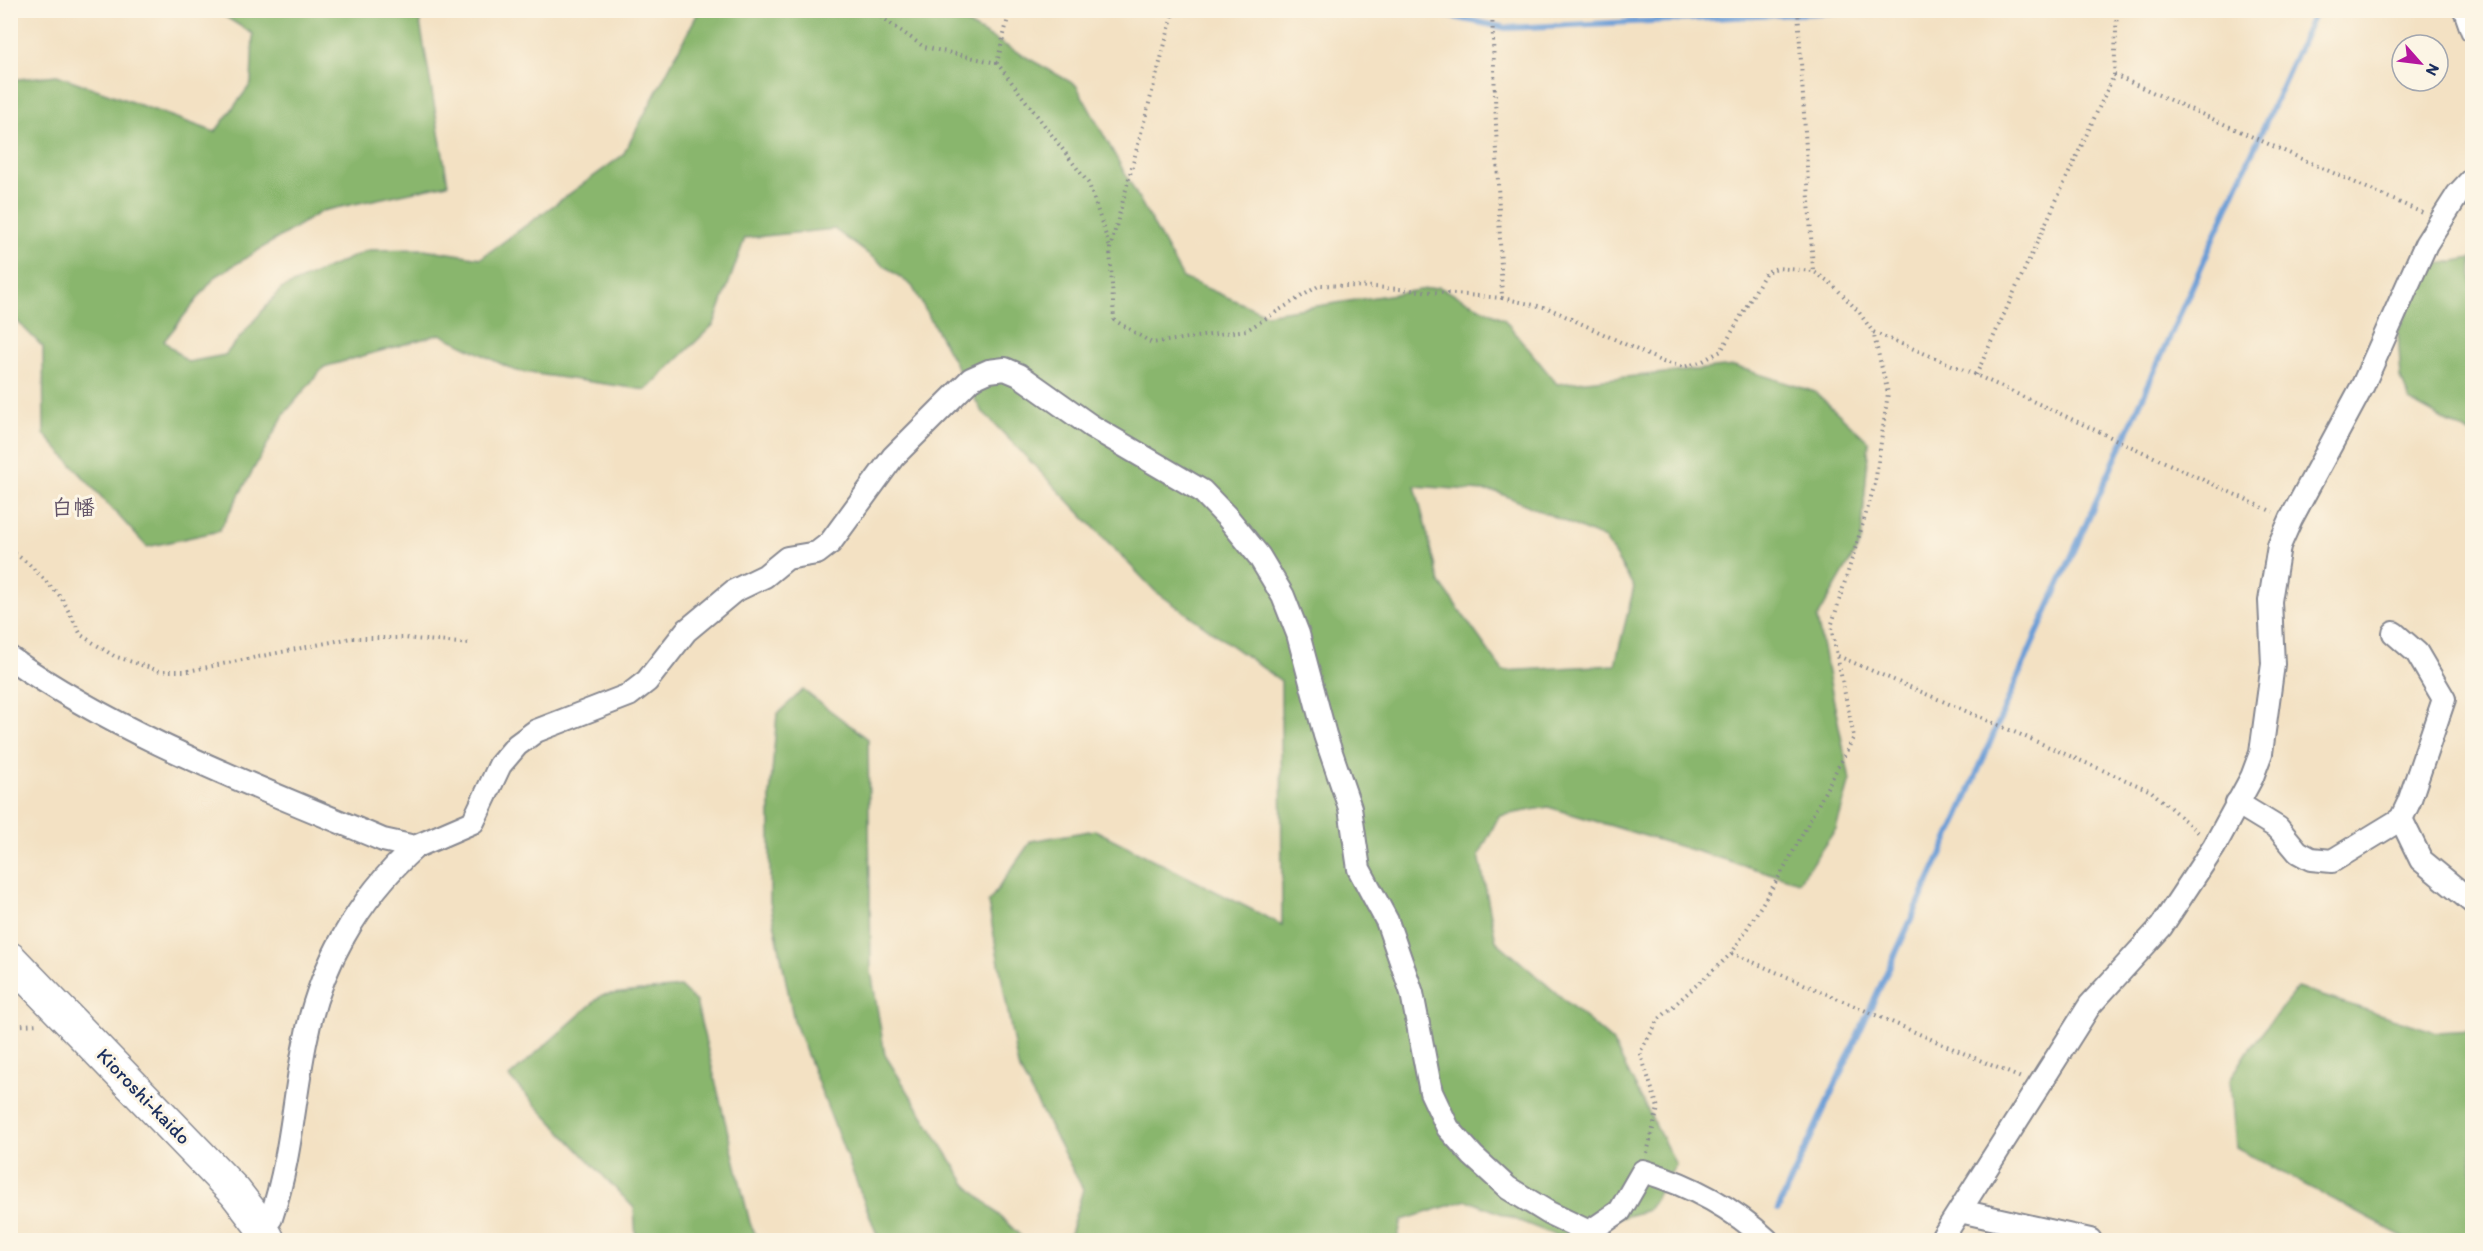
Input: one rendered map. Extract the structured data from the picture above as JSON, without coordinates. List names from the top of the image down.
{
  "streets": {
    "main road": ["Kioroshi-kaido"]
  },
  "districts": ["白幡"],
  "north": "bottom right"
}
